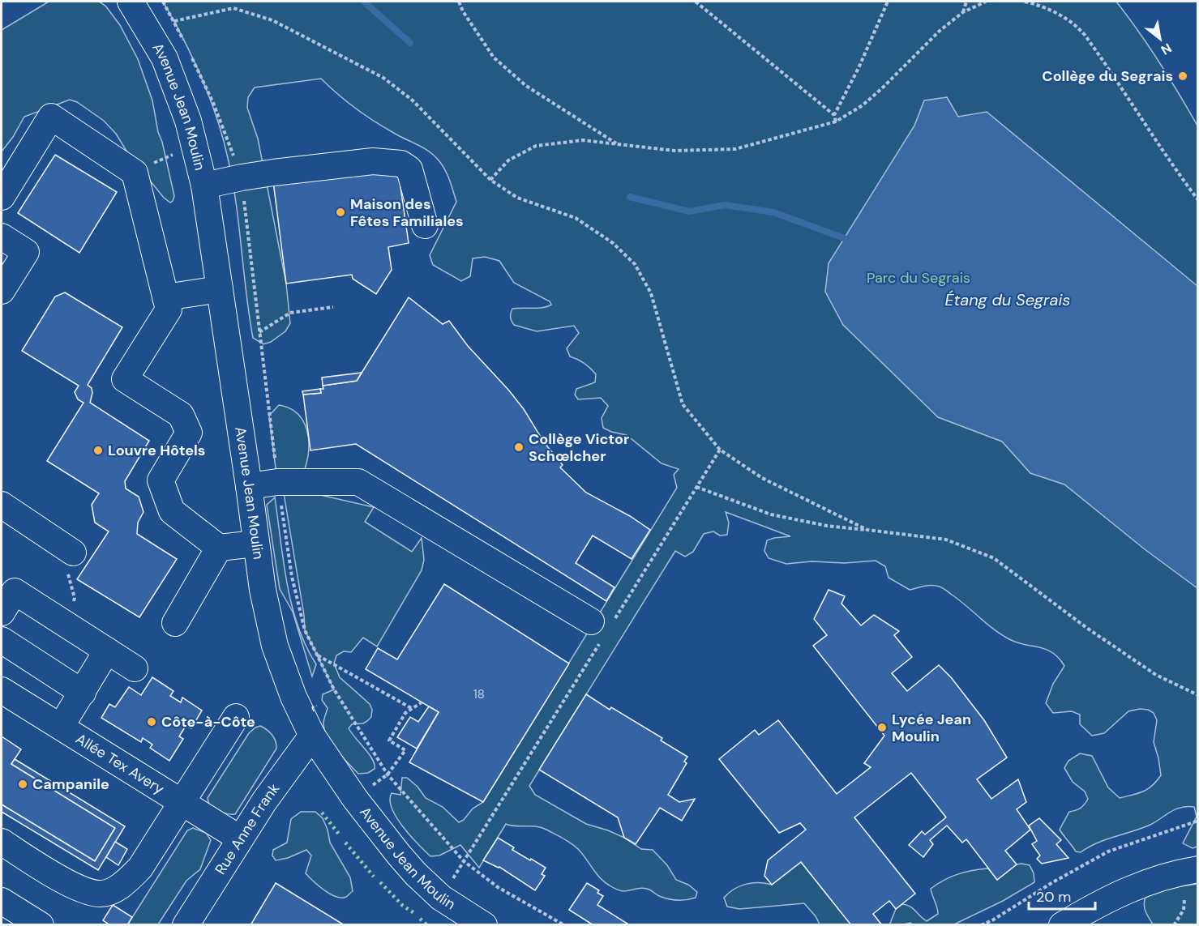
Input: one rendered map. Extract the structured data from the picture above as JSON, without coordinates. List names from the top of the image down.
{
  "streets": {
    "street": ["Avenue Jean Moulin", "Allée Tex Avery", "Rue Anne Frank"]
  },
  "crossings": [
    ["Avenue Jean Moulin", "Rue Anne Frank"],
    ["Allée Tex Avery", "Rue Anne Frank"]
  ],
  "water": ["Étang du Segrais"],
  "parks": ["Parc du Segrais"],
  "places": [
    "Collège du Segrais",
    "Maison des Fêtes Familiales",
    "Collège Victor Schœlcher",
    "Louvre Hôtels",
    "Côte-à-Côte",
    "Lycée Jean Moulin",
    "Campanile"
  ],
  "house_numbers": ["18"],
  "scale_bar": "20 m",
  "north": "bottom right"
}
